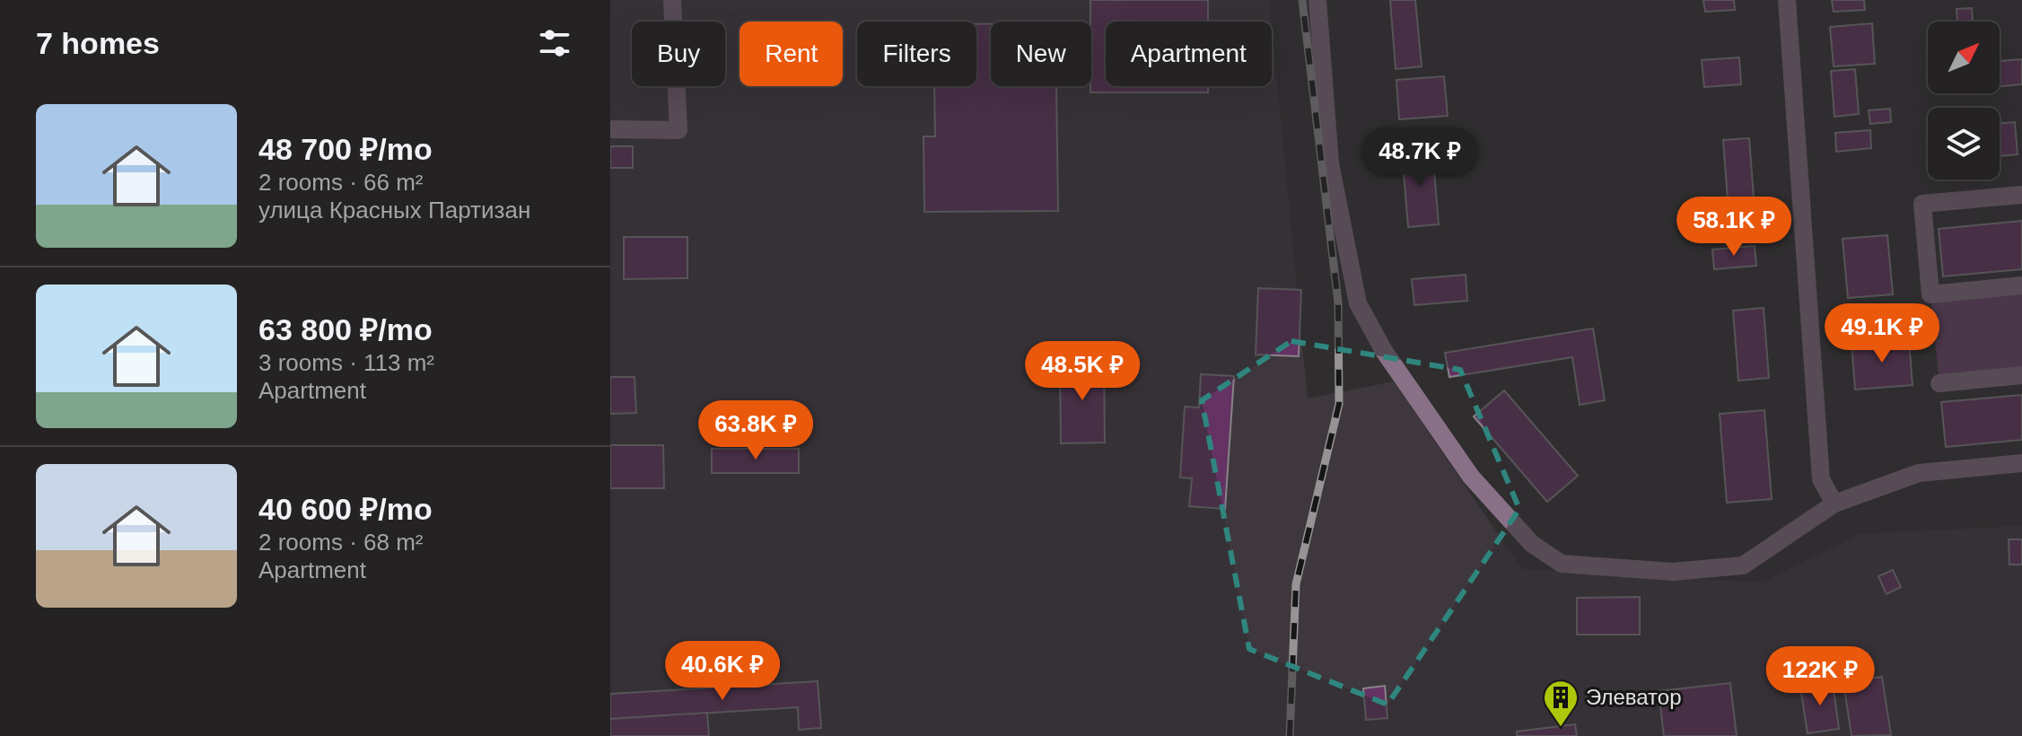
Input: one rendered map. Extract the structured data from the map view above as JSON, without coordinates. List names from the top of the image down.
{
  "places": {
    "building": ["Элеватор"]
  },
  "north": "top right",
  "page": {
    "heading": "7 homes",
    "chip": [
      "Buy",
      "Rent",
      "Filters",
      "New",
      "Apartment"
    ],
    "list": [
      {
        "name": "48 700 ₽/mo",
        "note": "2 rooms · 66 m² · улица Красных Партизан"
      },
      {
        "name": "63 800 ₽/mo",
        "note": "3 rooms · 113 m² · Apartment"
      },
      {
        "name": "40 600 ₽/mo",
        "note": "2 rooms · 68 m² · Apartment"
      }
    ],
    "price": [
      "48.7K ₽",
      "58.1K ₽",
      "49.1K ₽",
      "48.5K ₽",
      "63.8K ₽",
      "40.6K ₽",
      "122K ₽"
    ]
  }
}
